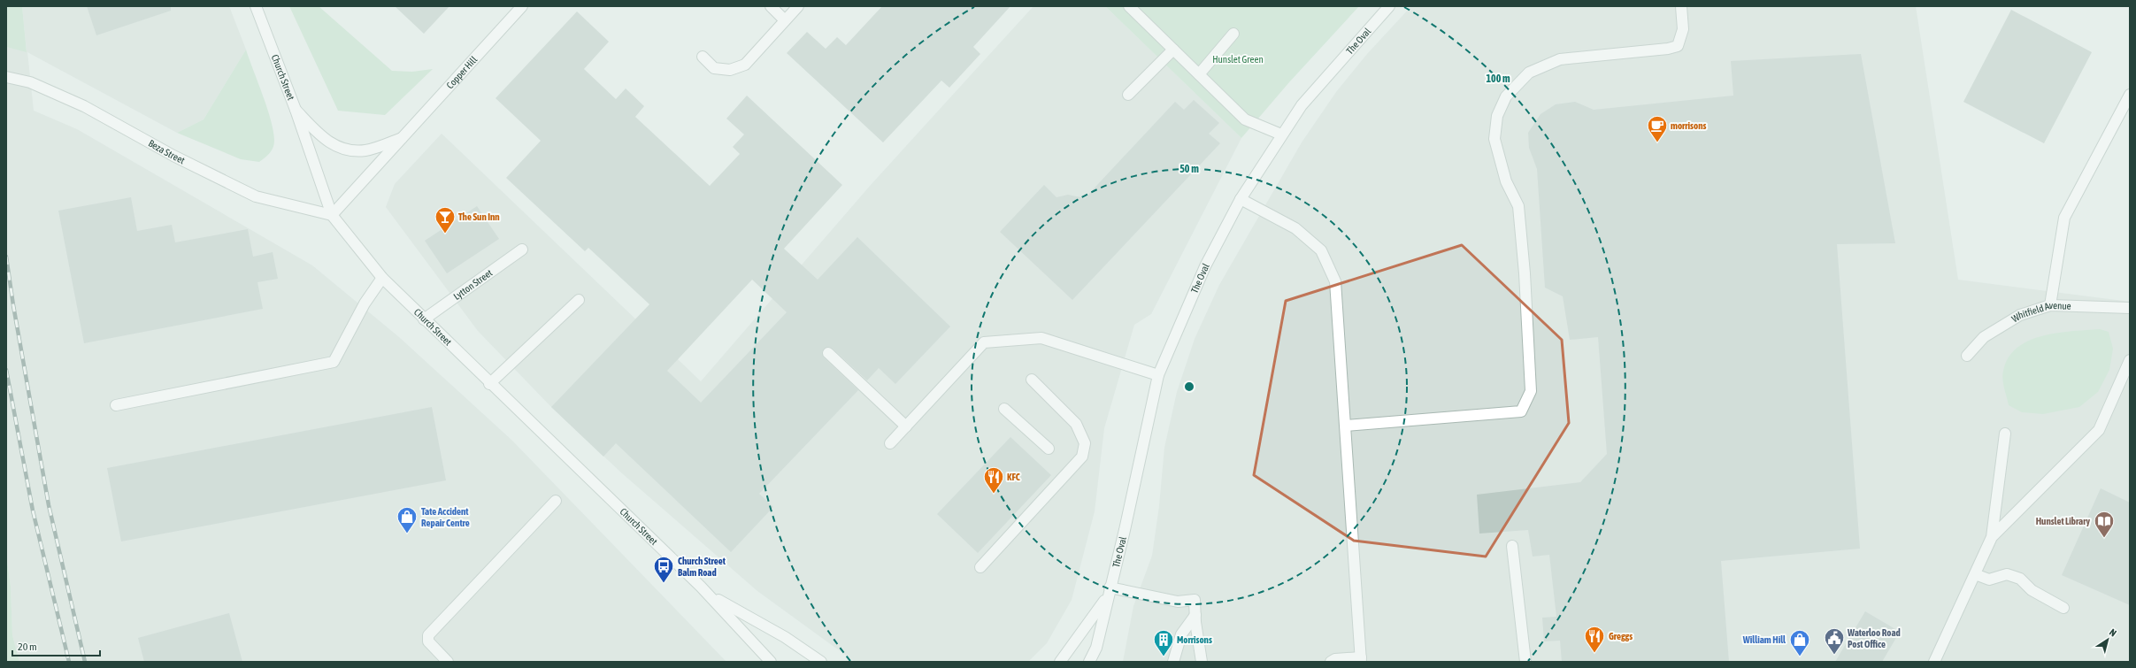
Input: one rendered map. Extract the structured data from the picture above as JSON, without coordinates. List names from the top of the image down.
{
  "streets": {
    "street": [
      "The Oval",
      "Copper Hill",
      "Church Street",
      "Beza Street",
      "Lytton Street",
      "Whitfield Avenue"
    ]
  },
  "crossings": [
    ["Copper Hill", "Church Street"],
    ["Copper Hill", "Beza Street"],
    ["Church Street", "Beza Street"],
    ["Church Street", "Lytton Street"]
  ],
  "parks": ["Hunslet Green"],
  "places": {
    "cafe": ["morrisons"],
    "bar": ["The Sun Inn"],
    "restaurant": ["KFC", "Greggs"],
    "shop": ["Tate Accident Repair Centre", "William Hill"],
    "library": ["Hunslet Library"],
    "bus stop": ["Church Street Balm Road"],
    "public building": ["Waterloo Road Post Office"],
    "building": ["Morrisons"]
  },
  "scale_bar": "20 m",
  "north": "top right",
  "rings": ["100 m", "50 m"]
}
